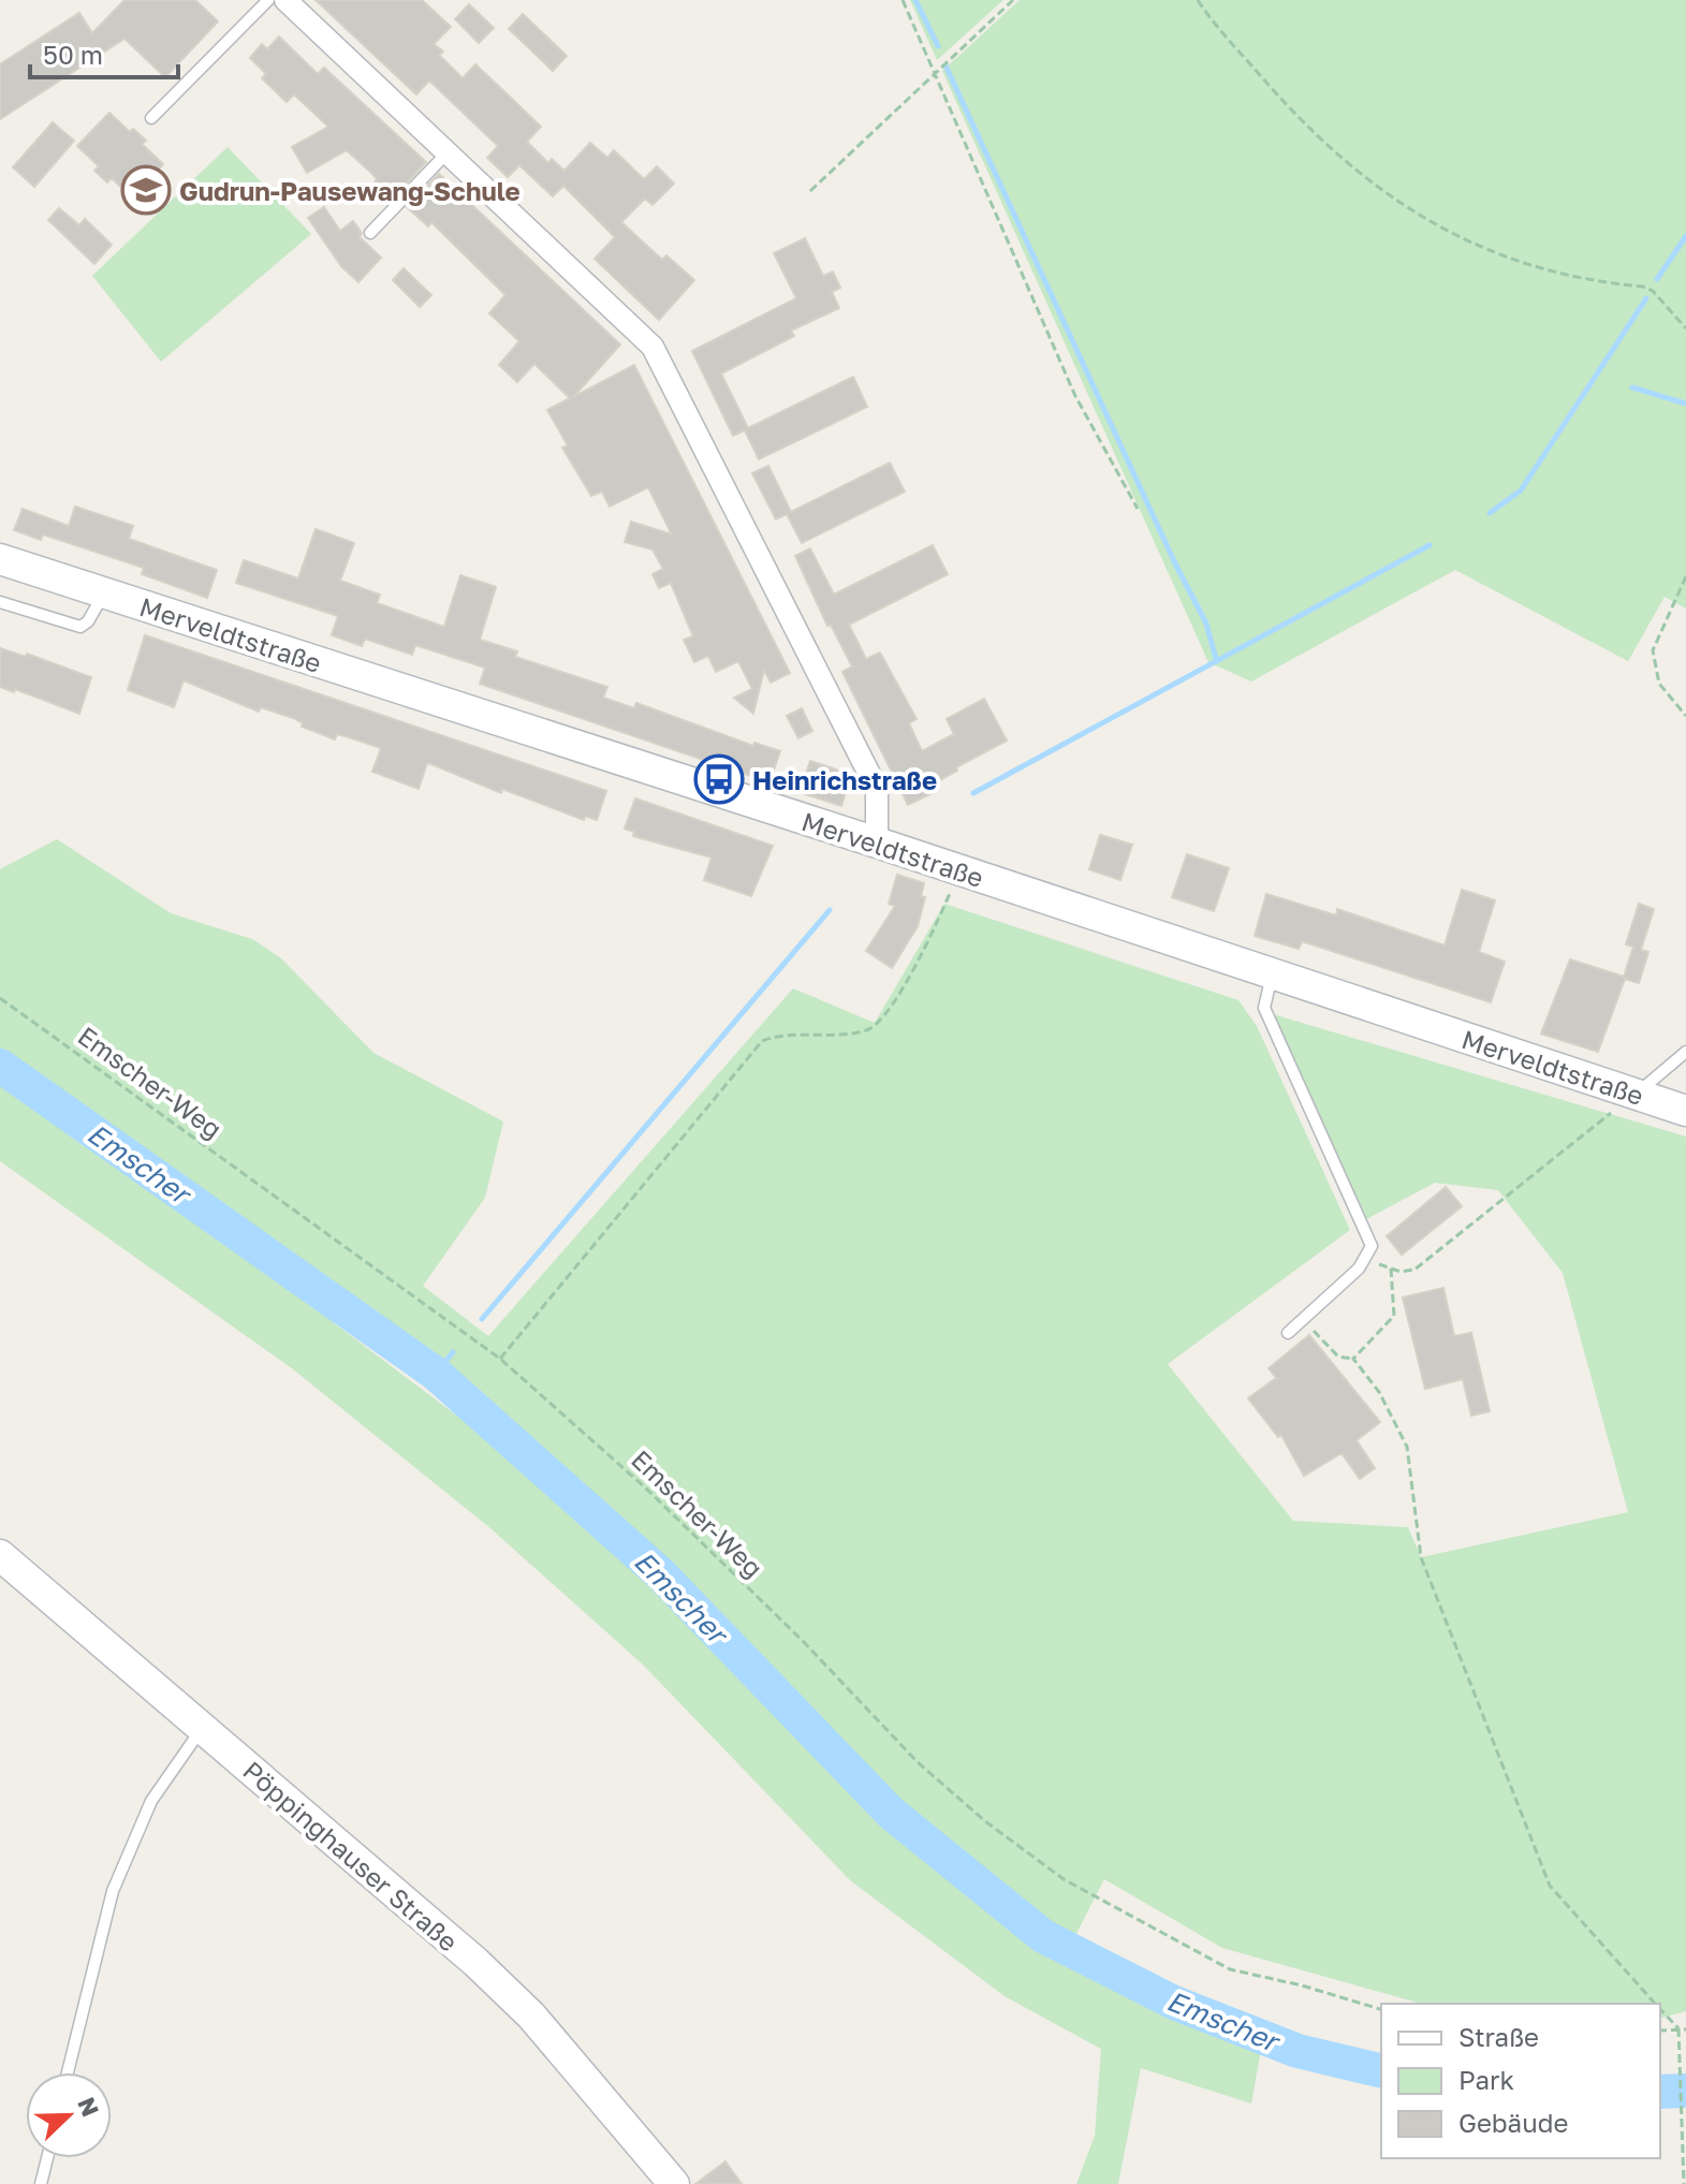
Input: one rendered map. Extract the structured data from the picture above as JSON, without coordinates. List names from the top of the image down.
{
  "streets": {
    "main road": ["Merveldtstraße", "Pöppinghauser Straße"],
    "path": ["Emscher-Weg"]
  },
  "water": ["Emscher"],
  "places": {
    "school or university": ["Gudrun-Pausewang-Schule"],
    "bus stop": ["Heinrichstraße"]
  },
  "legend": ["Straße", "Park", "Gebäude"],
  "scale_bar": "50 m",
  "north": "top right"
}
